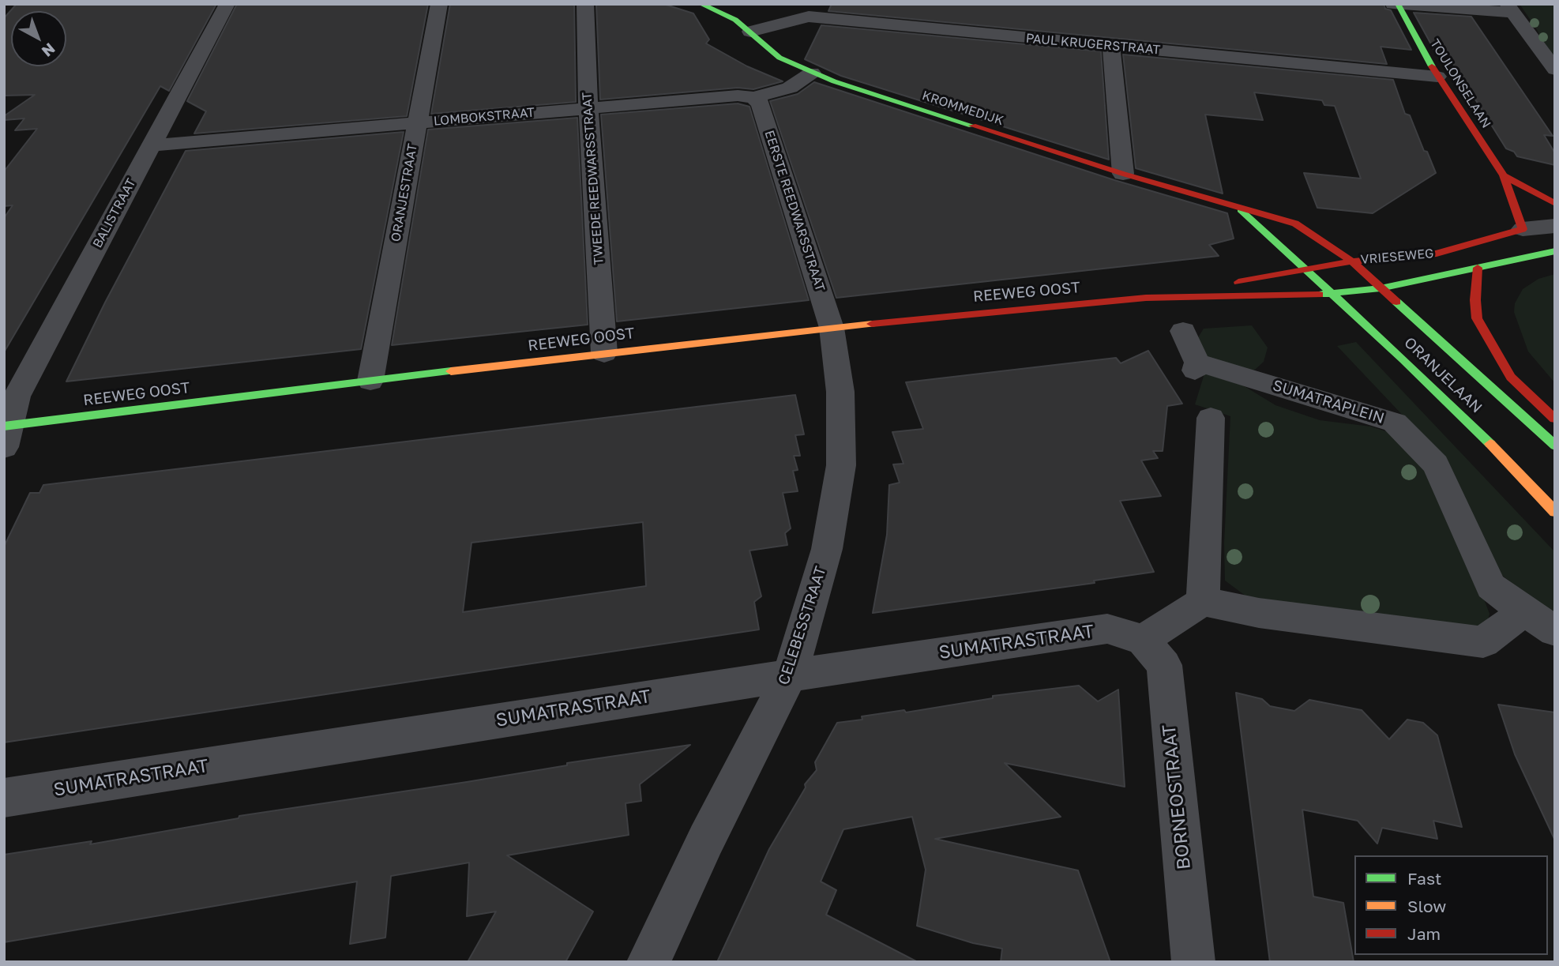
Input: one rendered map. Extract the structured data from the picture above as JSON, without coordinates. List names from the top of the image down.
{
  "streets": {
    "street": [
      "PAUL KRUGERSTRAAT",
      "TOULONSELAAN",
      "KROMMEDIJK",
      "LOMBOKSTRAAT",
      "TWEEDE REEDWARSSTRAAT",
      "ORANJESTRAAT",
      "EERSTE REEDWARSSTRAAT",
      "BALISTRAAT",
      "VRIESEWEG",
      "REEWEG OOST",
      "ORANJELAAN",
      "SUMATRAPLEIN",
      "CELEBESSTRAAT",
      "SUMATRASTRAAT",
      "BORNEOSTRAAT"
    ]
  },
  "crossings": [
    ["PAUL KRUGERSTRAAT", "TOULONSELAAN"],
    ["PAUL KRUGERSTRAAT", "KROMMEDIJK"],
    ["TOULONSELAAN", "VRIESEWEG"],
    ["KROMMEDIJK", "LOMBOKSTRAAT"],
    ["KROMMEDIJK", "VRIESEWEG"],
    ["KROMMEDIJK", "REEWEG OOST"],
    ["KROMMEDIJK", "ORANJELAAN"],
    ["LOMBOKSTRAAT", "TWEEDE REEDWARSSTRAAT"],
    ["LOMBOKSTRAAT", "ORANJESTRAAT"],
    ["LOMBOKSTRAAT", "EERSTE REEDWARSSTRAAT"],
    ["LOMBOKSTRAAT", "BALISTRAAT"],
    ["TWEEDE REEDWARSSTRAAT", "REEWEG OOST"],
    ["ORANJESTRAAT", "REEWEG OOST"],
    ["EERSTE REEDWARSSTRAAT", "REEWEG OOST"],
    ["EERSTE REEDWARSSTRAAT", "CELEBESSTRAAT"],
    ["BALISTRAAT", "REEWEG OOST"],
    ["VRIESEWEG", "REEWEG OOST"],
    ["VRIESEWEG", "ORANJELAAN"],
    ["REEWEG OOST", "ORANJELAAN"],
    ["REEWEG OOST", "CELEBESSTRAAT"],
    ["CELEBESSTRAAT", "SUMATRASTRAAT"],
    ["SUMATRASTRAAT", "BORNEOSTRAAT"]
  ],
  "legend": ["Fast", "Slow", "Jam"],
  "north": "bottom right"
}
